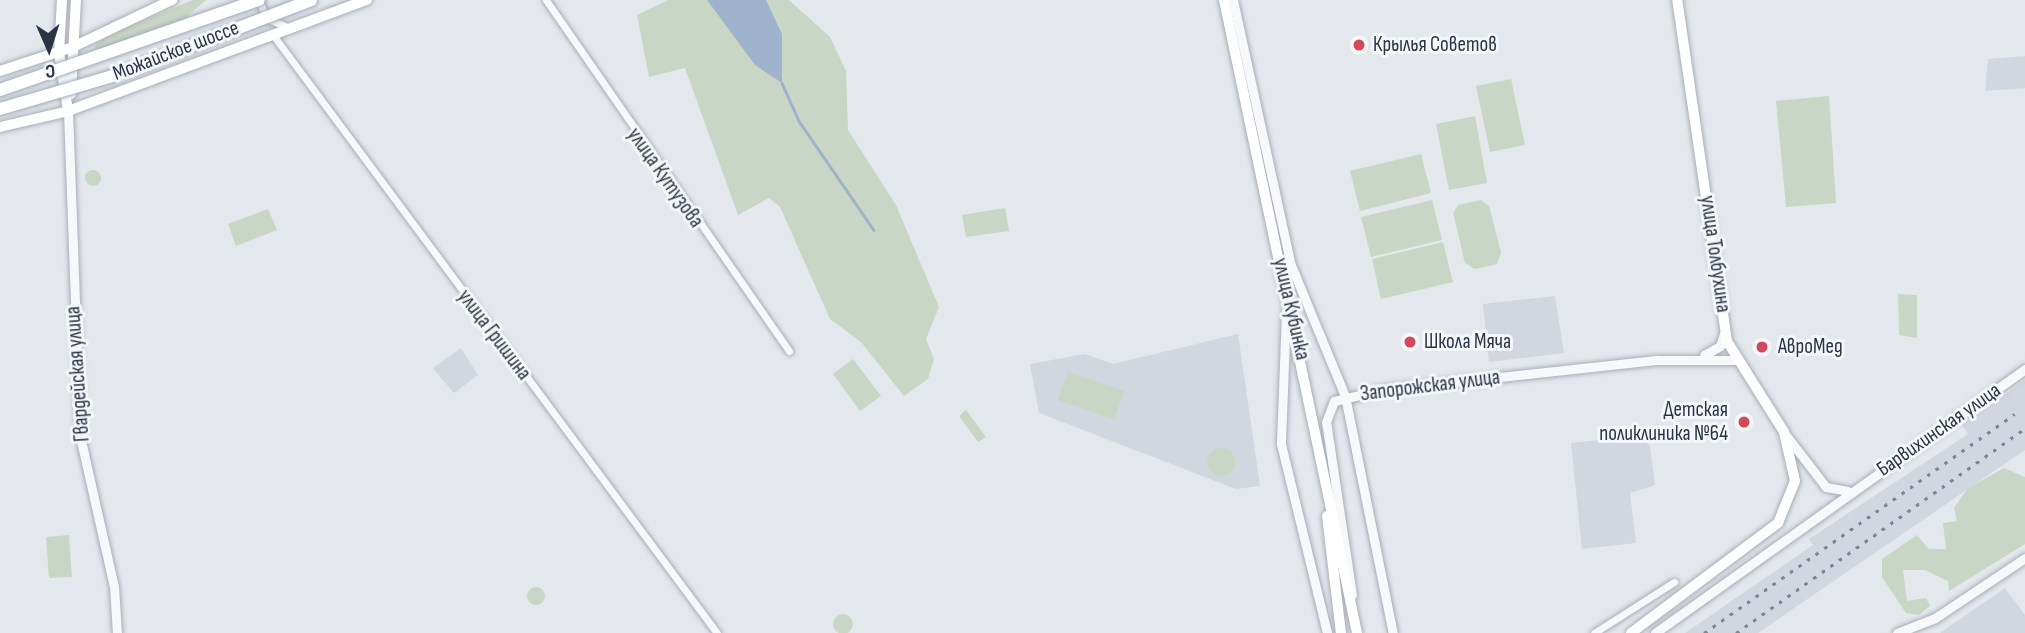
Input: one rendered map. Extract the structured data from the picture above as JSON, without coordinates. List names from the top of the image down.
{
  "streets": {
    "main road": ["Можайское шоссе", "улица Толбухина", "улица Кубинка"],
    "street": [
      "улица Кутузова",
      "улица Гришина",
      "Гвардейская улица",
      "Запорожская улица",
      "Барвихинская улица"
    ]
  },
  "crossings": [
    ["улица Толбухина", "Запорожская улица"],
    ["улица Кубинка", "Запорожская улица"]
  ],
  "places": [
    "Крылья Советов",
    "Школа Мяча",
    "АвроМед",
    "Детская поликлиника №64"
  ],
  "north": "bottom"
}
